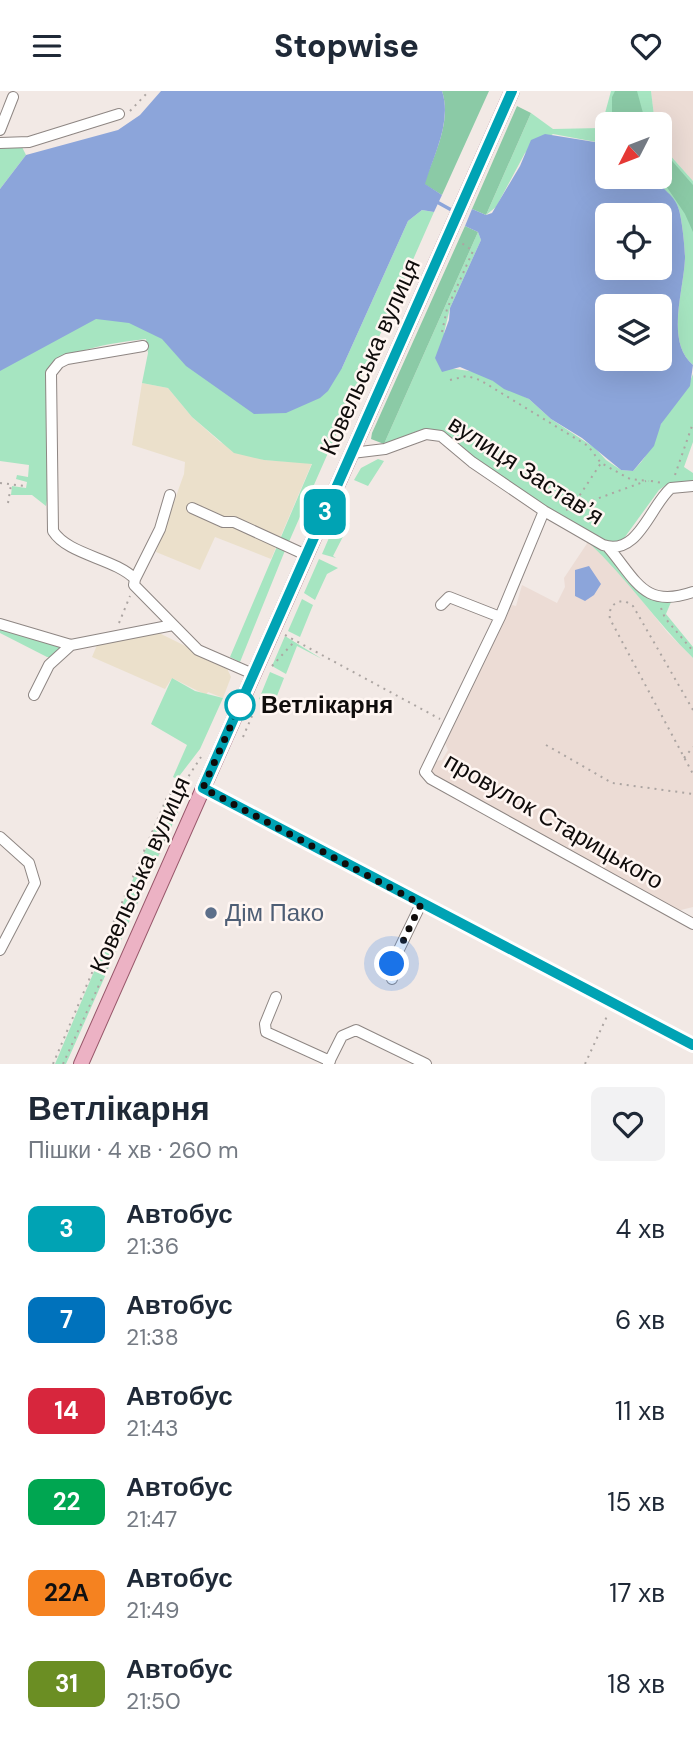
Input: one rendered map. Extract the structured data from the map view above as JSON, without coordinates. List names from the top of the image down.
{
  "streets": {
    "main road": ["Ковельська вулиця"],
    "street": ["вулиця Заставʼя", "провулок Старицького"]
  },
  "crossings": [
    ["Ковельська вулиця", "вулиця Заставʼя"],
    ["вулиця Заставʼя", "провулок Старицького"]
  ],
  "places": ["Ветлікарня", "Дім Пако"],
  "lines": ["bus line 3"],
  "north": "bottom left",
  "page": {
    "header": "Stopwise",
    "on_map": "3",
    "heading": ["Ветлікарня", "Пішки · 4 хв · 260 m"],
    "list": [
      {
        "mark": "3",
        "name": "Автобус",
        "note": "21:36",
        "value": "4 хв"
      },
      {
        "mark": "7",
        "name": "Автобус",
        "note": "21:38",
        "value": "6 хв"
      },
      {
        "mark": "14",
        "name": "Автобус",
        "note": "21:43",
        "value": "11 хв"
      },
      {
        "mark": "22",
        "name": "Автобус",
        "note": "21:47",
        "value": "15 хв"
      },
      {
        "mark": "22А",
        "name": "Автобус",
        "note": "21:49",
        "value": "17 хв"
      },
      {
        "mark": "31",
        "name": "Автобус",
        "note": "21:50",
        "value": "18 хв"
      }
    ]
  }
}
